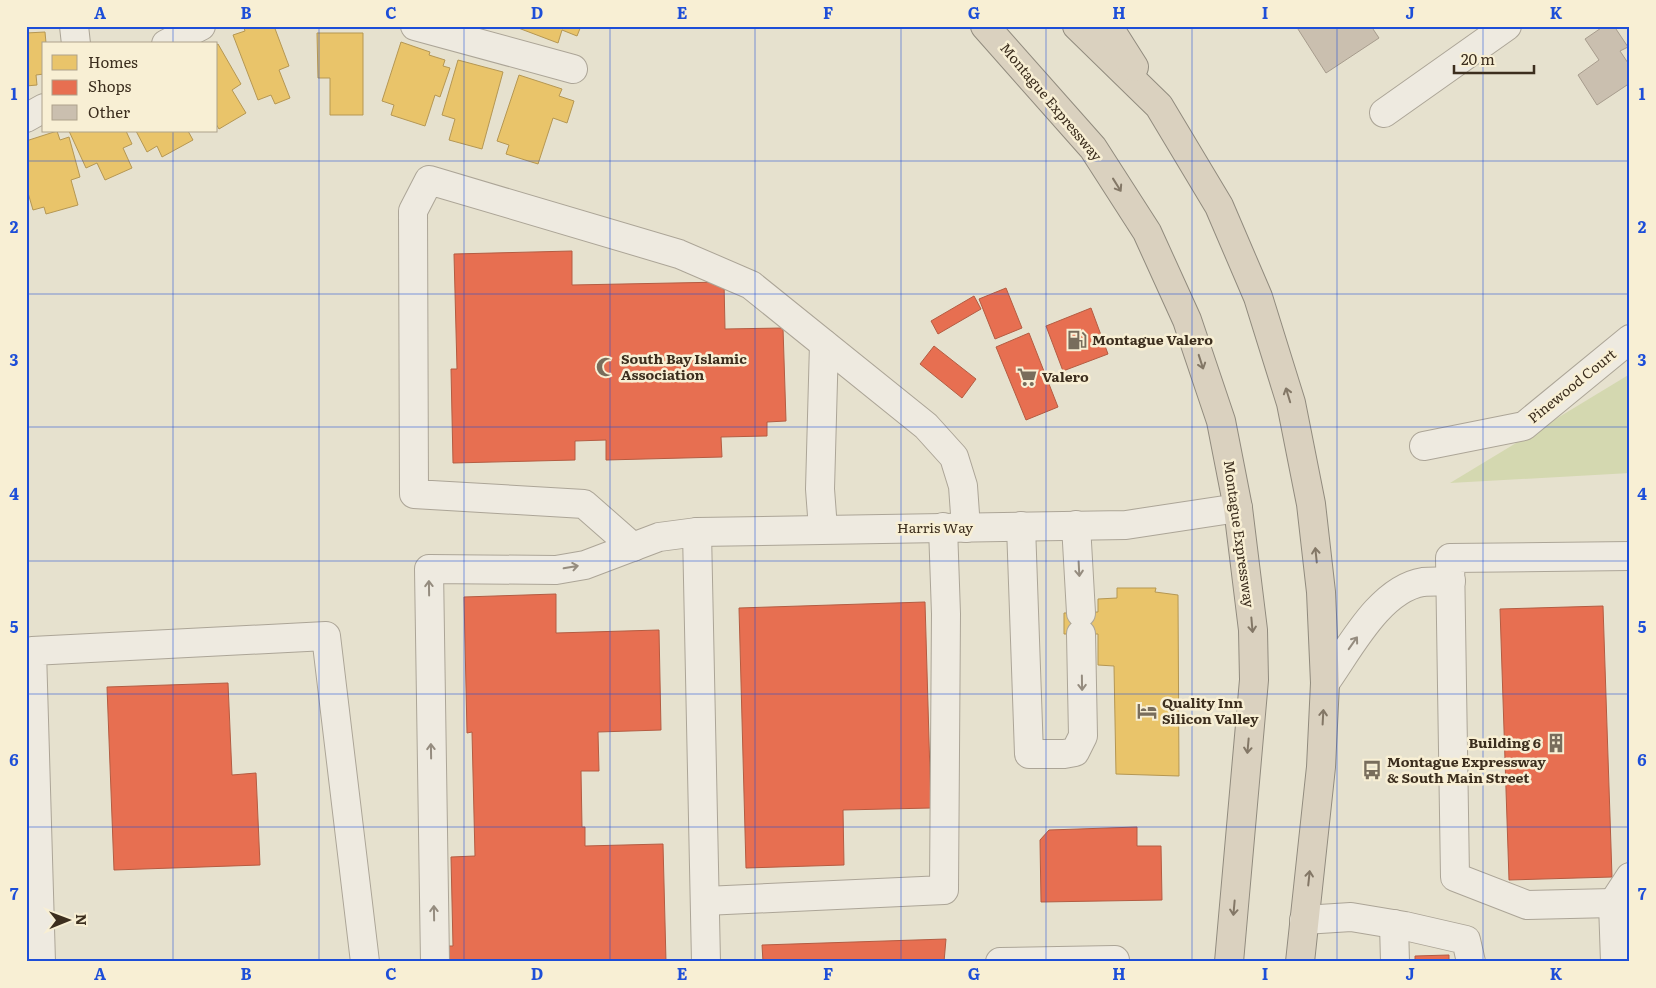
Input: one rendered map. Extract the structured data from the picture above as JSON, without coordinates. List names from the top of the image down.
{
  "streets": {
    "highway": ["Montague Expressway"],
    "street": ["Pinewood Court", "Harris Way"]
  },
  "crossings": [
    ["Montague Expressway", "Harris Way"]
  ],
  "places": {
    "fuel station": ["Montague Valero"],
    "mosque": ["South Bay Islamic Association"],
    "supermarket": ["Valero"],
    "hotel": ["Quality Inn Silicon Valley"],
    "building": ["Building 6"],
    "bus stop": ["Montague Expressway & South Main Street"]
  },
  "legend": ["Homes", "Shops", "Other"],
  "scale_bar": "20 m",
  "north": "right",
  "grid": {
    "columns": [
      "A",
      "B",
      "C",
      "D",
      "E",
      "F",
      "G",
      "H",
      "I",
      "J",
      "K"
    ],
    "rows": [
      "1",
      "2",
      "3",
      "4",
      "5",
      "6",
      "7"
    ]
  }
}
